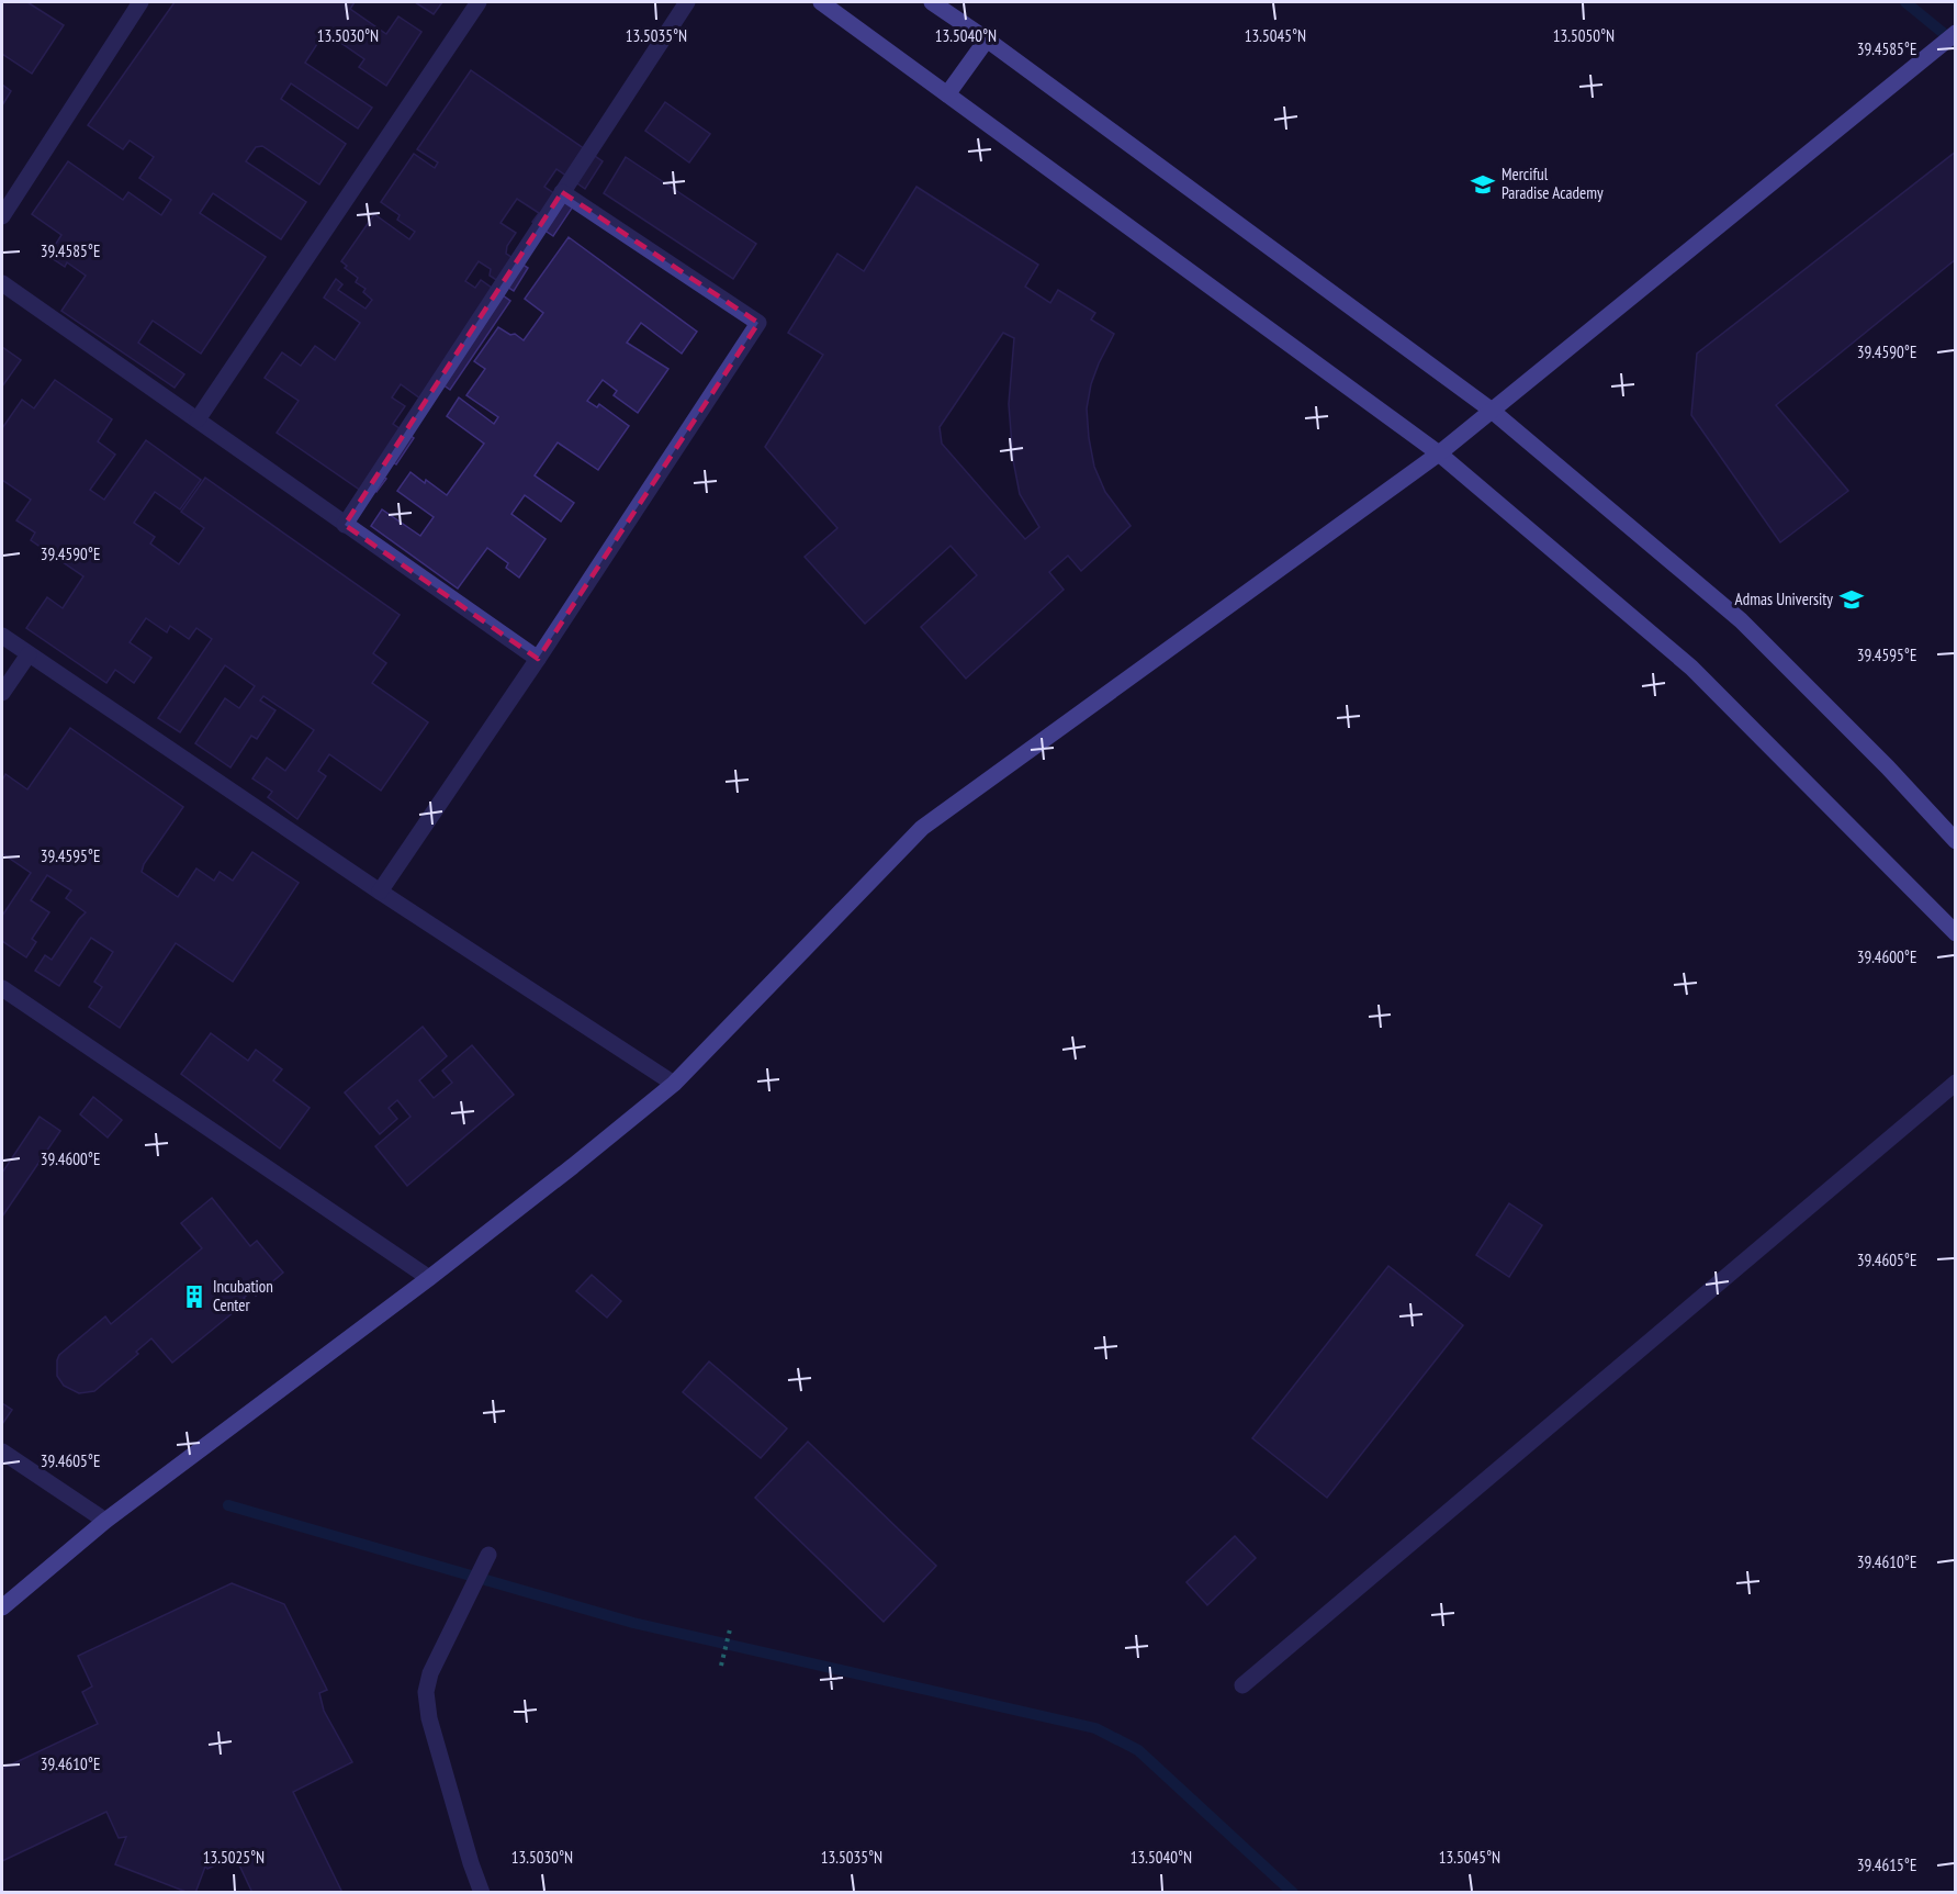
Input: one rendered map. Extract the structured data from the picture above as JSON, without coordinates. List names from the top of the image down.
{
  "places": {
    "school or university": ["Merciful Paradise Academy", "Admas University"],
    "building": ["Incubation Center"]
  },
  "coordinates": [
    "13.5030°N",
    "13.5035°N",
    "13.5040°N",
    "13.5045°N",
    "13.5050°N",
    "39.4585°E",
    "39.4590°E",
    "39.4595°E",
    "39.4600°E",
    "39.4605°E",
    "39.4610°E",
    "13.5025°N",
    "39.4615°E"
  ]
}
